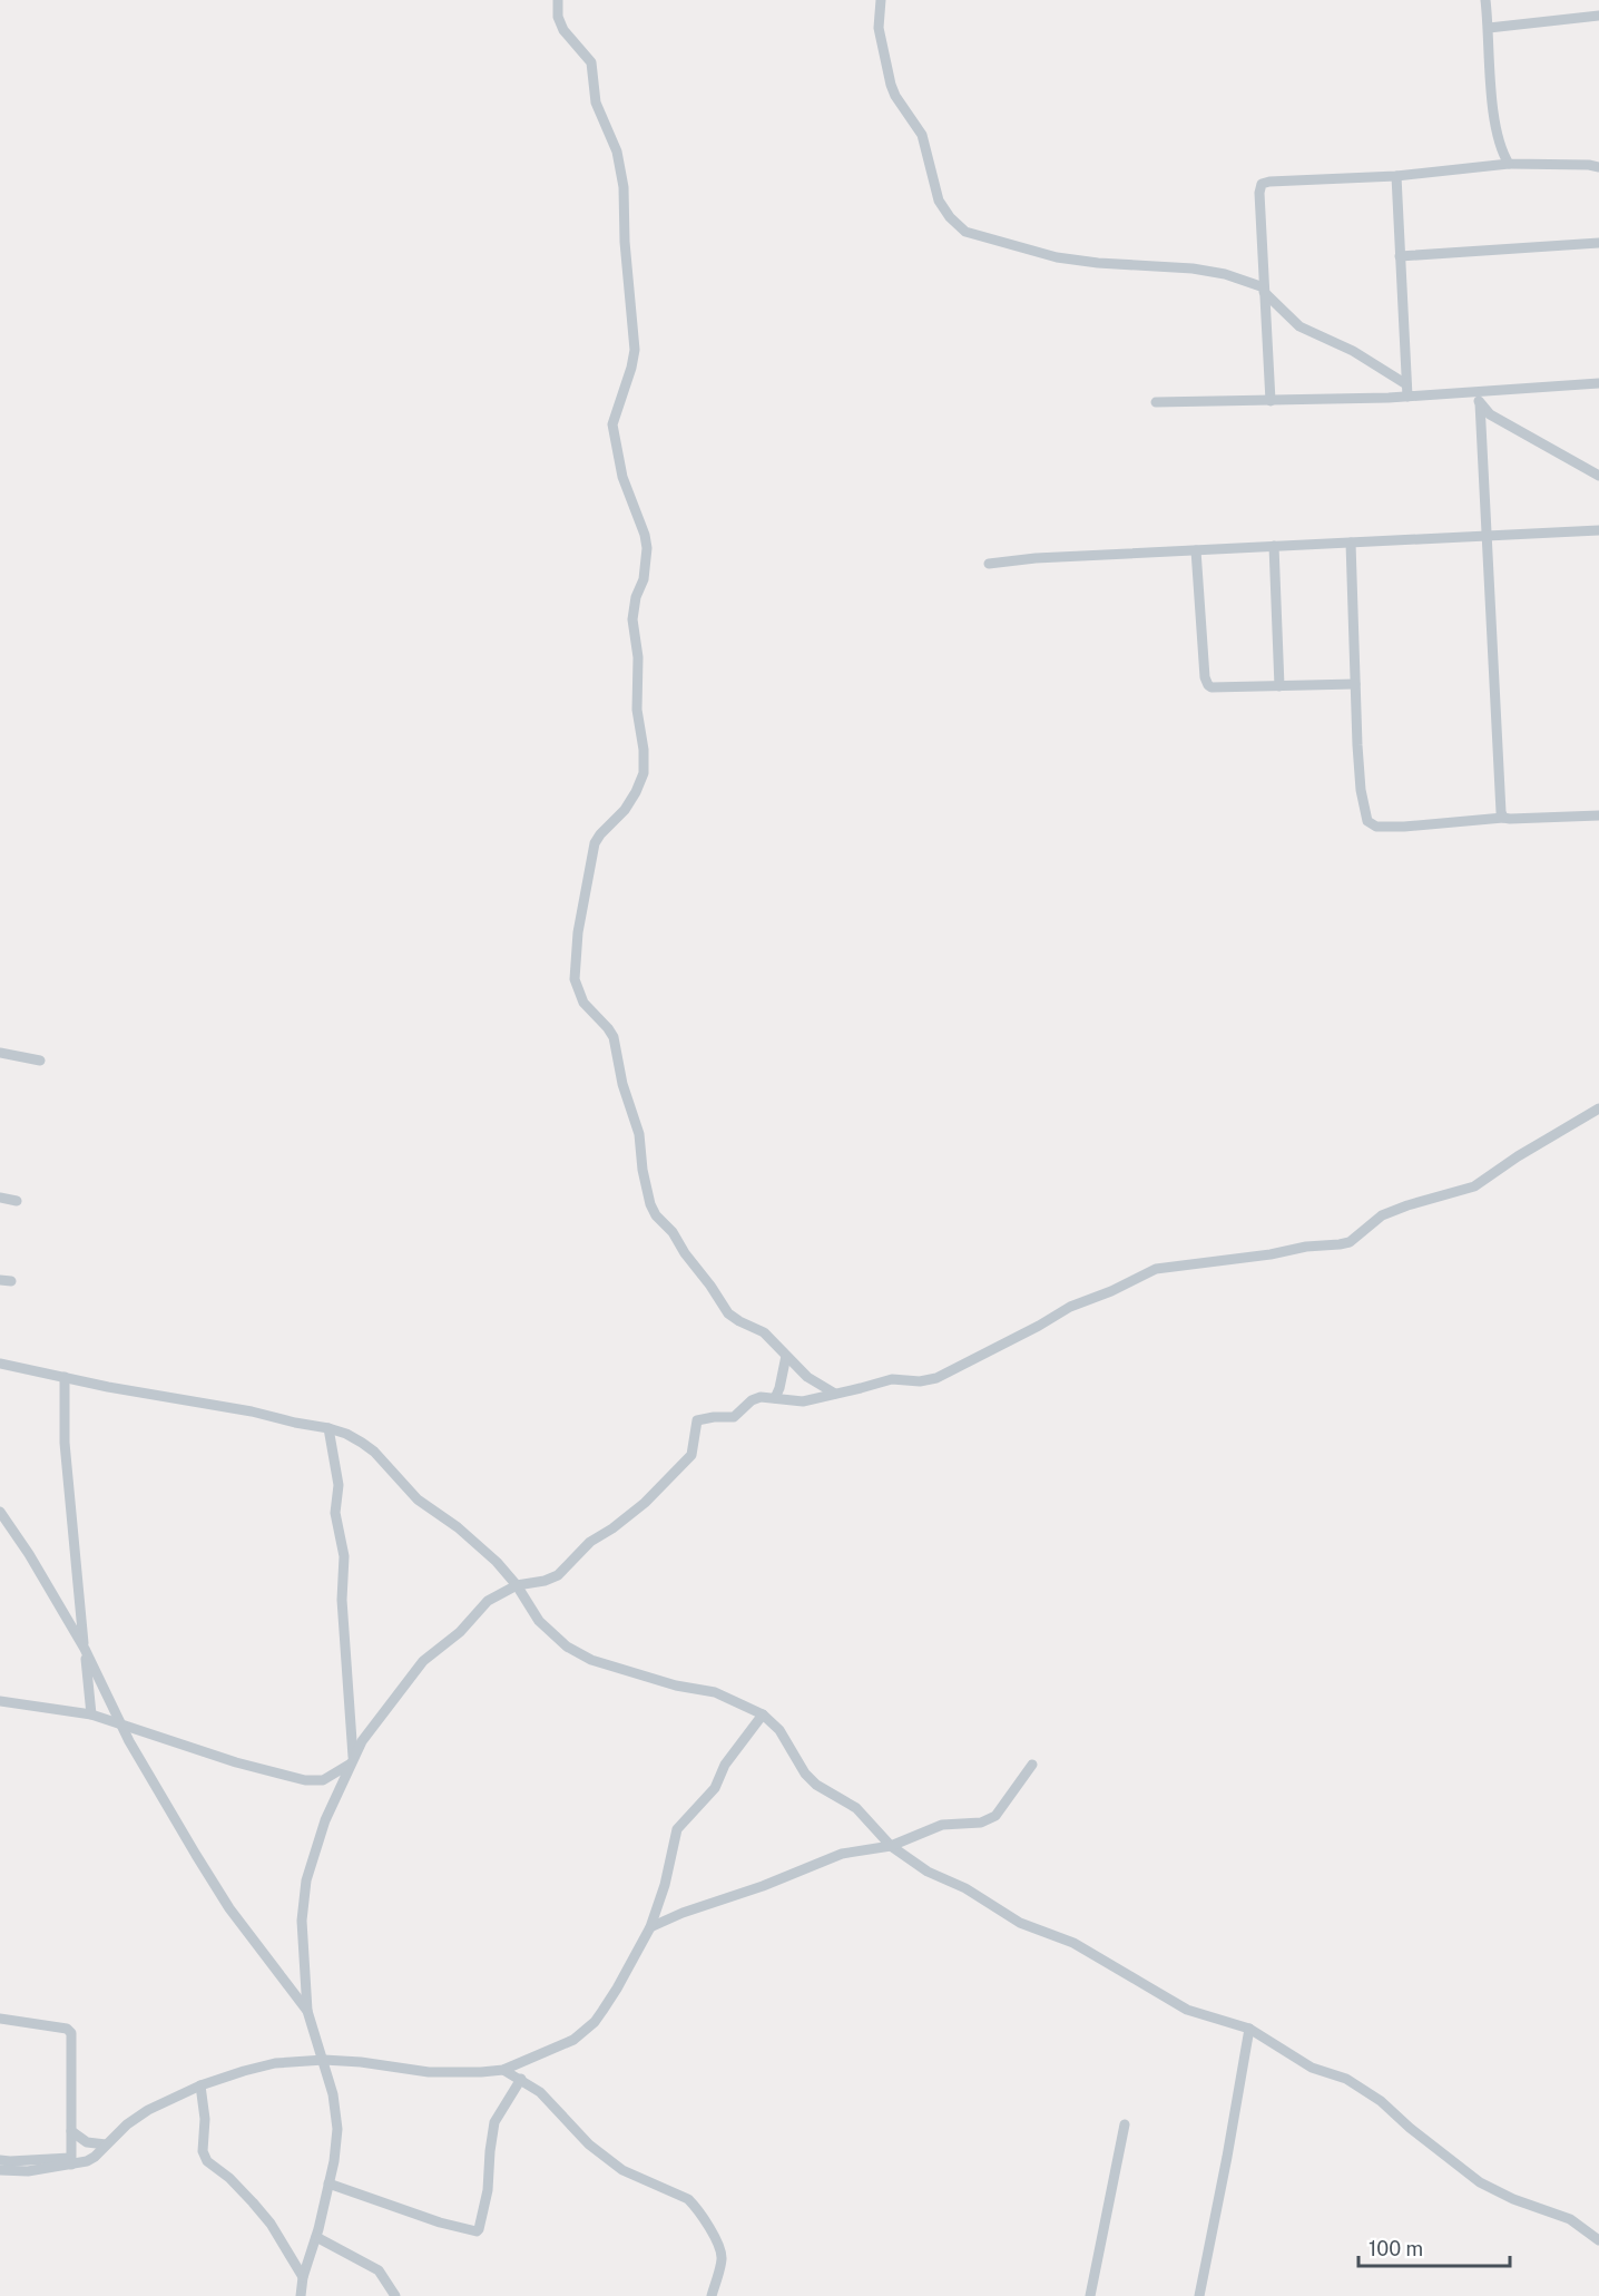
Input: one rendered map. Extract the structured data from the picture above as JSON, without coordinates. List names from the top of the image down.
{
  "scale_bar": "100 m"
}
